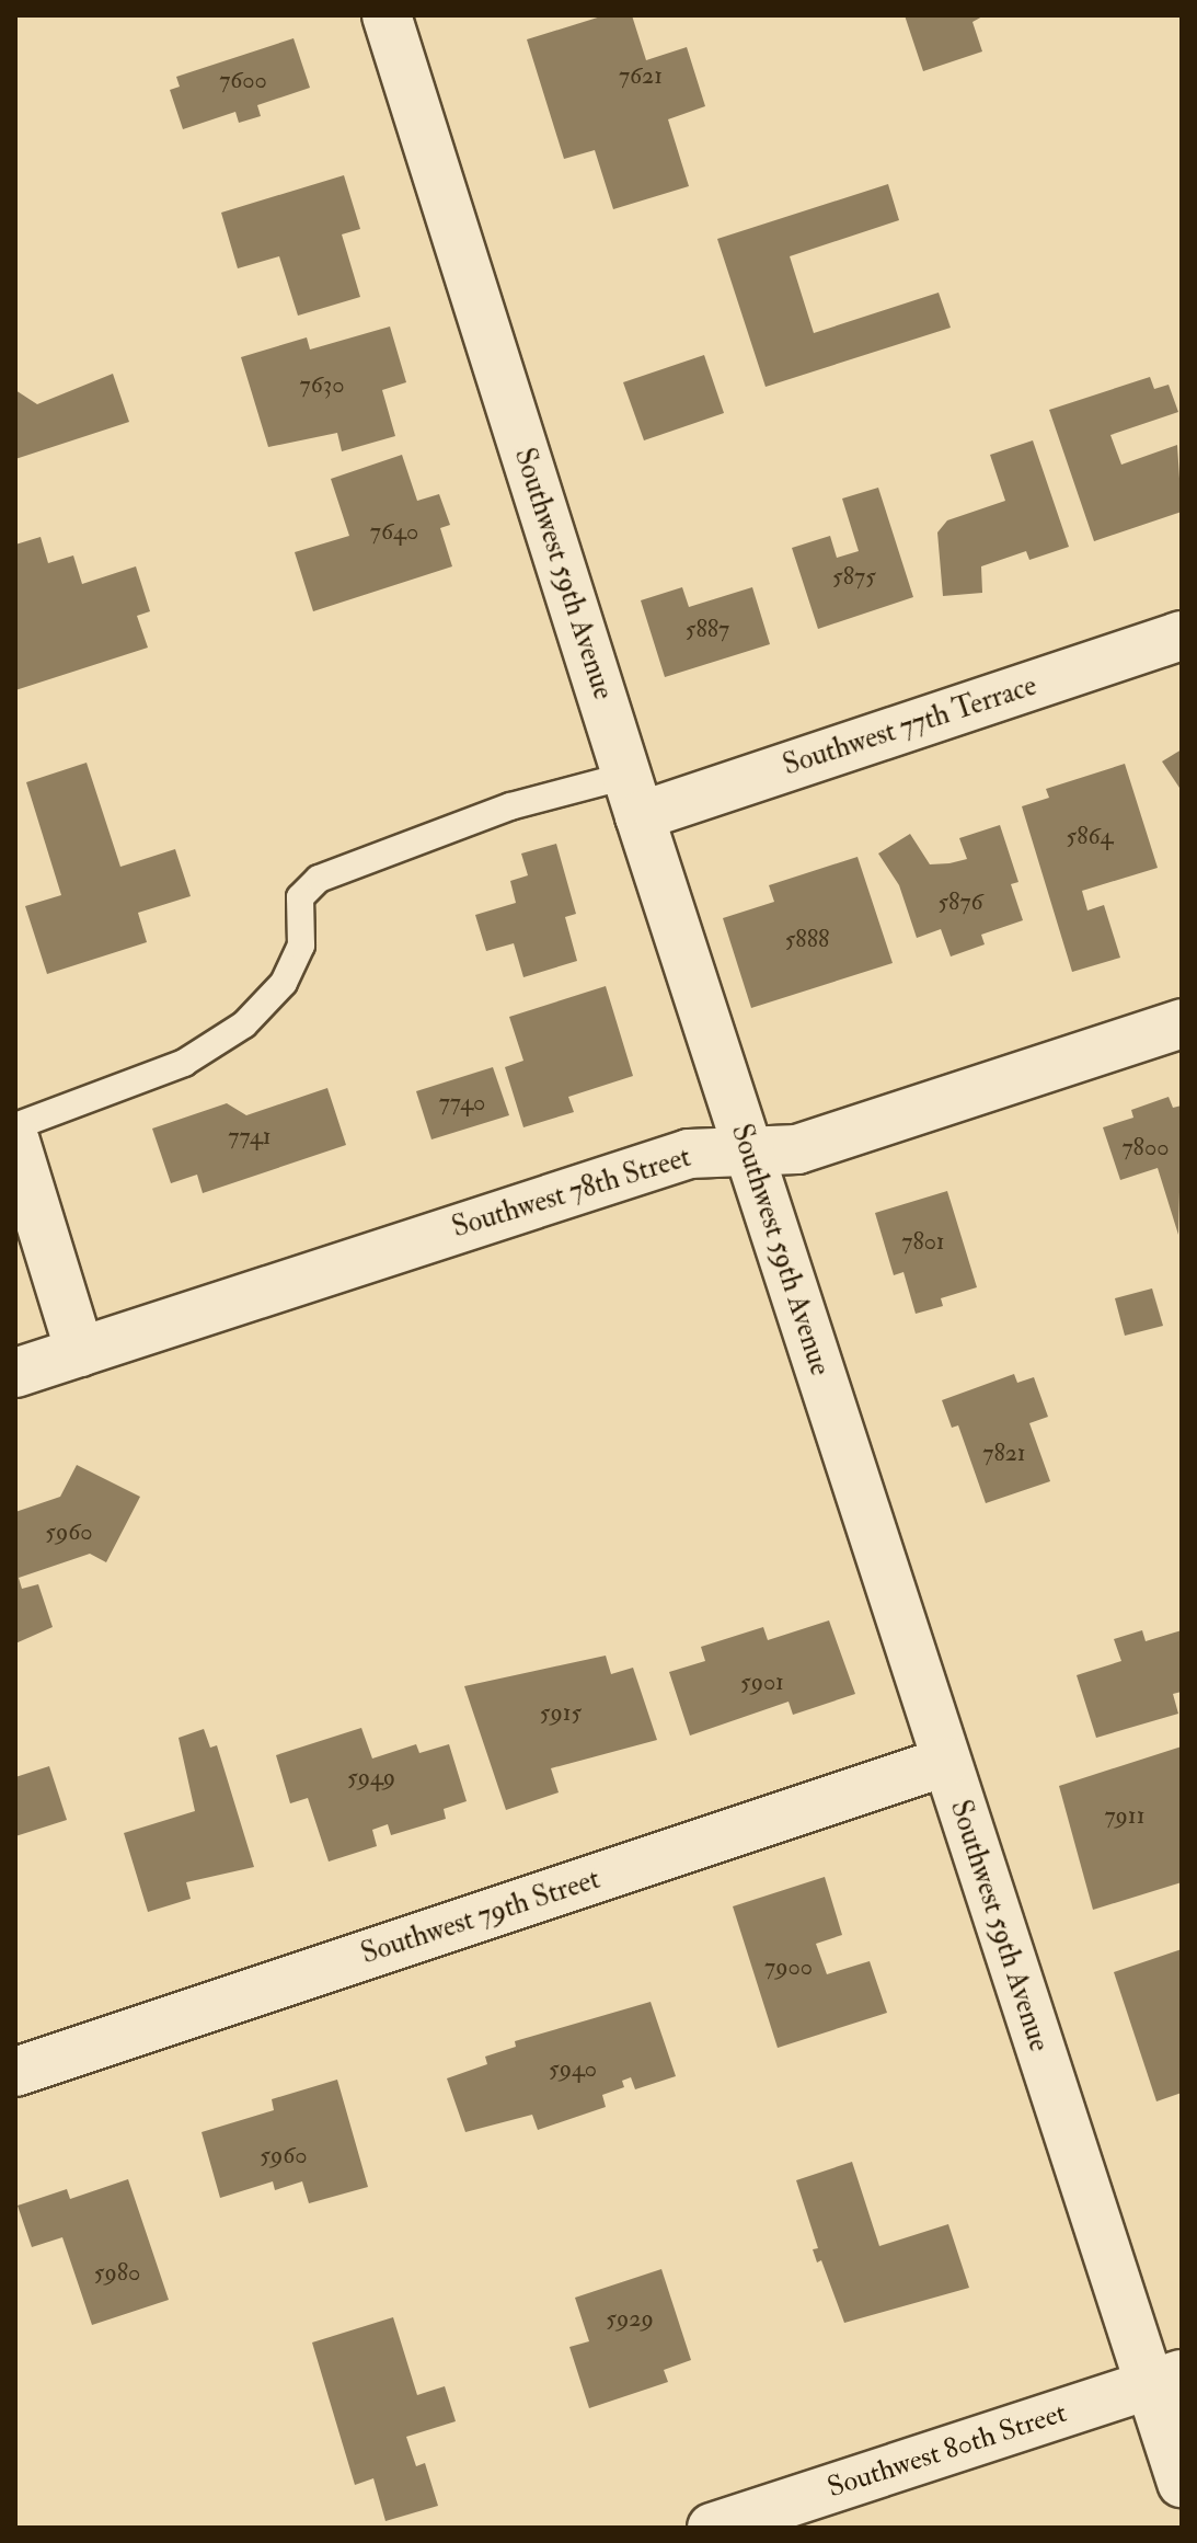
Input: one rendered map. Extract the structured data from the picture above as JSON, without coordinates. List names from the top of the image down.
{
  "streets": {
    "street": [
      "Southwest 59th Avenue",
      "Southwest 77th Terrace",
      "Southwest 78th Street",
      "Southwest 79th Street",
      "Southwest 80th Street"
    ]
  },
  "crossings": [
    ["Southwest 59th Avenue", "Southwest 77th Terrace"],
    ["Southwest 59th Avenue", "Southwest 78th Street"],
    ["Southwest 59th Avenue", "Southwest 79th Street"],
    ["Southwest 59th Avenue", "Southwest 80th Street"]
  ],
  "house_numbers": [
    "7621",
    "7600",
    "7630",
    "7640",
    "5875",
    "5887",
    "5864",
    "5876",
    "5888",
    "7740",
    "7741",
    "7800",
    "7801",
    "7821",
    "5960",
    "5901",
    "5915",
    "5949",
    "7911",
    "7900",
    "5940",
    "5960",
    "5980",
    "5929"
  ]
}
